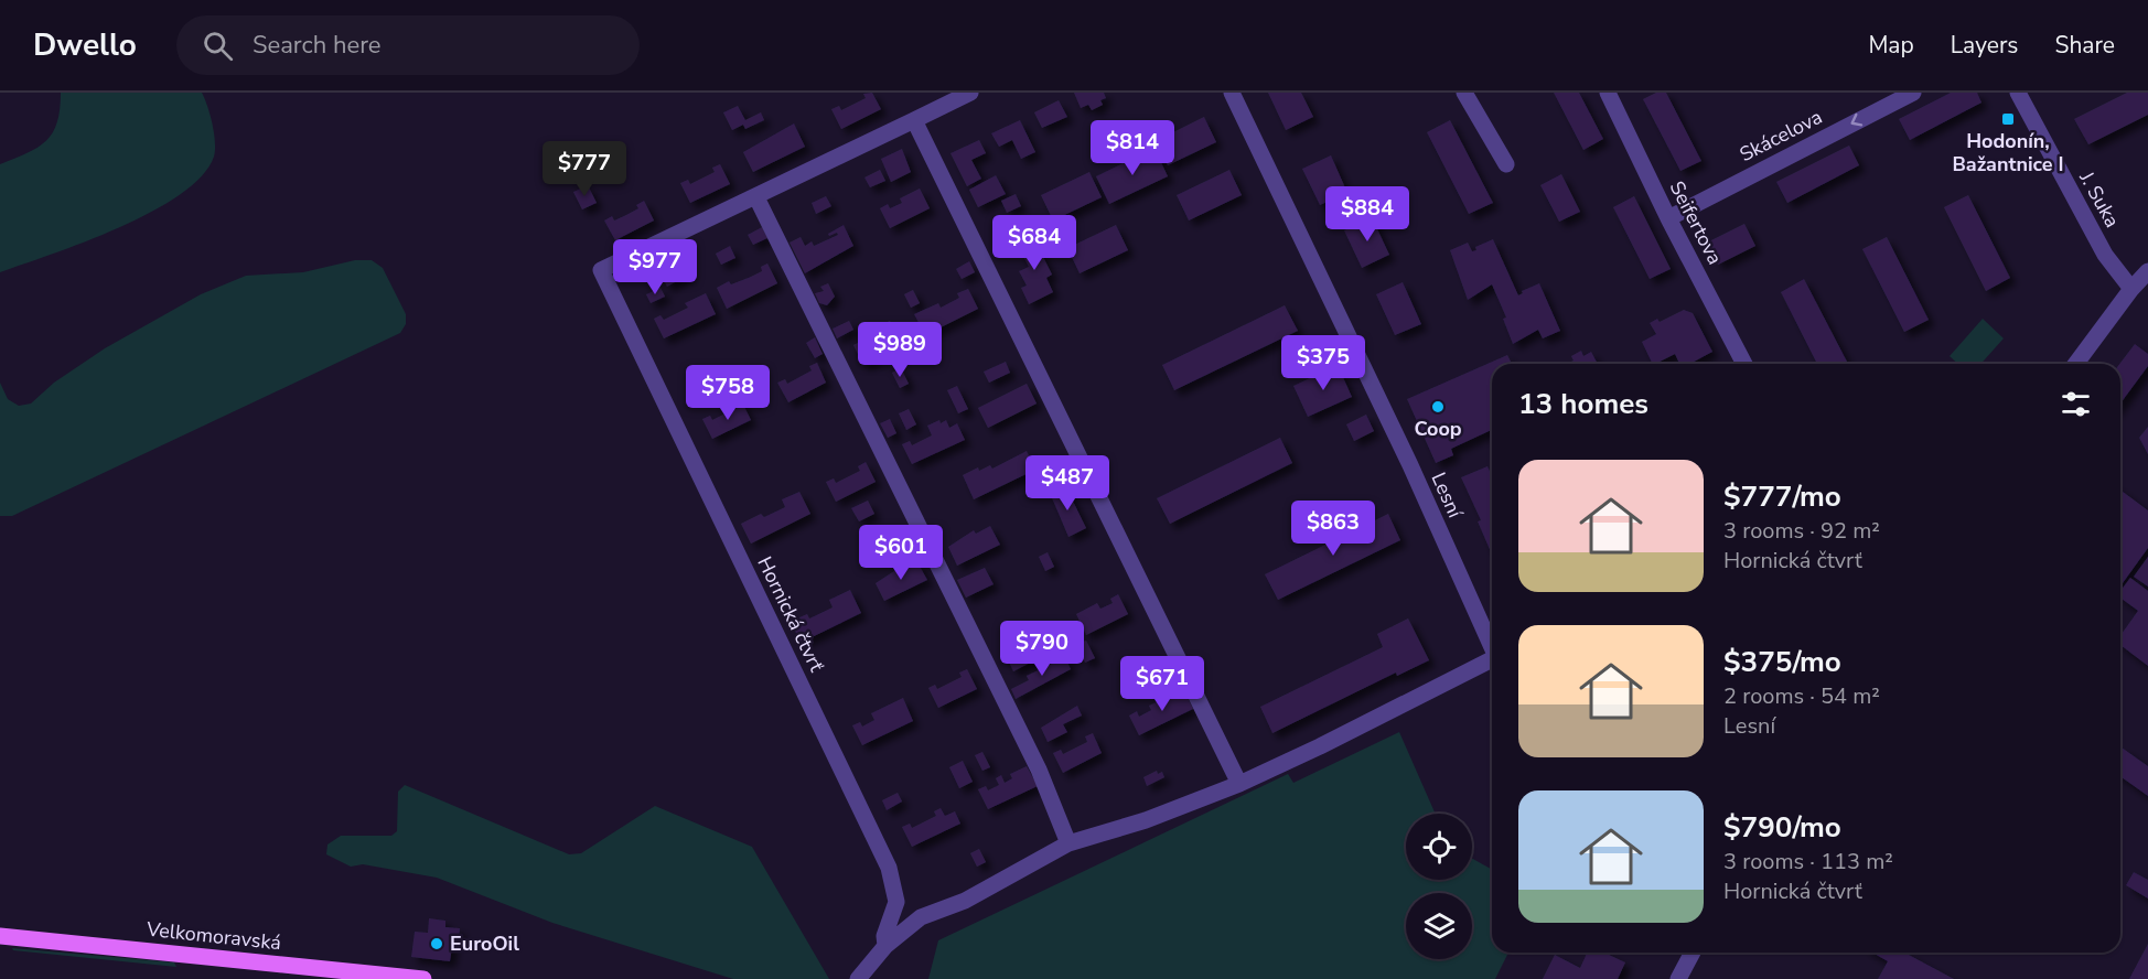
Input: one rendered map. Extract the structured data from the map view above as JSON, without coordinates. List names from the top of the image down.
{
  "streets": {
    "main road": ["Velkomoravská"],
    "street": [
      "Skácelova",
      "J. Suka",
      "Seifertova",
      "Lesní",
      "Hornická čtvrť"
    ]
  },
  "crossings": [
    ["Skácelova", "Seifertova"]
  ],
  "one_way": ["Skácelova"],
  "places": {
    "transit": ["Hodonín, Bažantnice I"],
    "other": ["Coop", "EuroOil"]
  },
  "page": {
    "header": "Dwello",
    "search": "Search here",
    "nav": ["Map", "Layers", "Share"],
    "price": [
      "$814",
      "$777",
      "$884",
      "$684",
      "$977",
      "$989",
      "$375",
      "$758",
      "$487",
      "$863",
      "$601",
      "$790",
      "$671"
    ],
    "heading": "13 homes",
    "list": [
      {
        "name": "$777/mo",
        "note": "3 rooms · 92 m² · Hornická čtvrť"
      },
      {
        "name": "$375/mo",
        "note": "2 rooms · 54 m² · Lesní"
      },
      {
        "name": "$790/mo",
        "note": "3 rooms · 113 m² · Hornická čtvrť"
      }
    ]
  }
}
